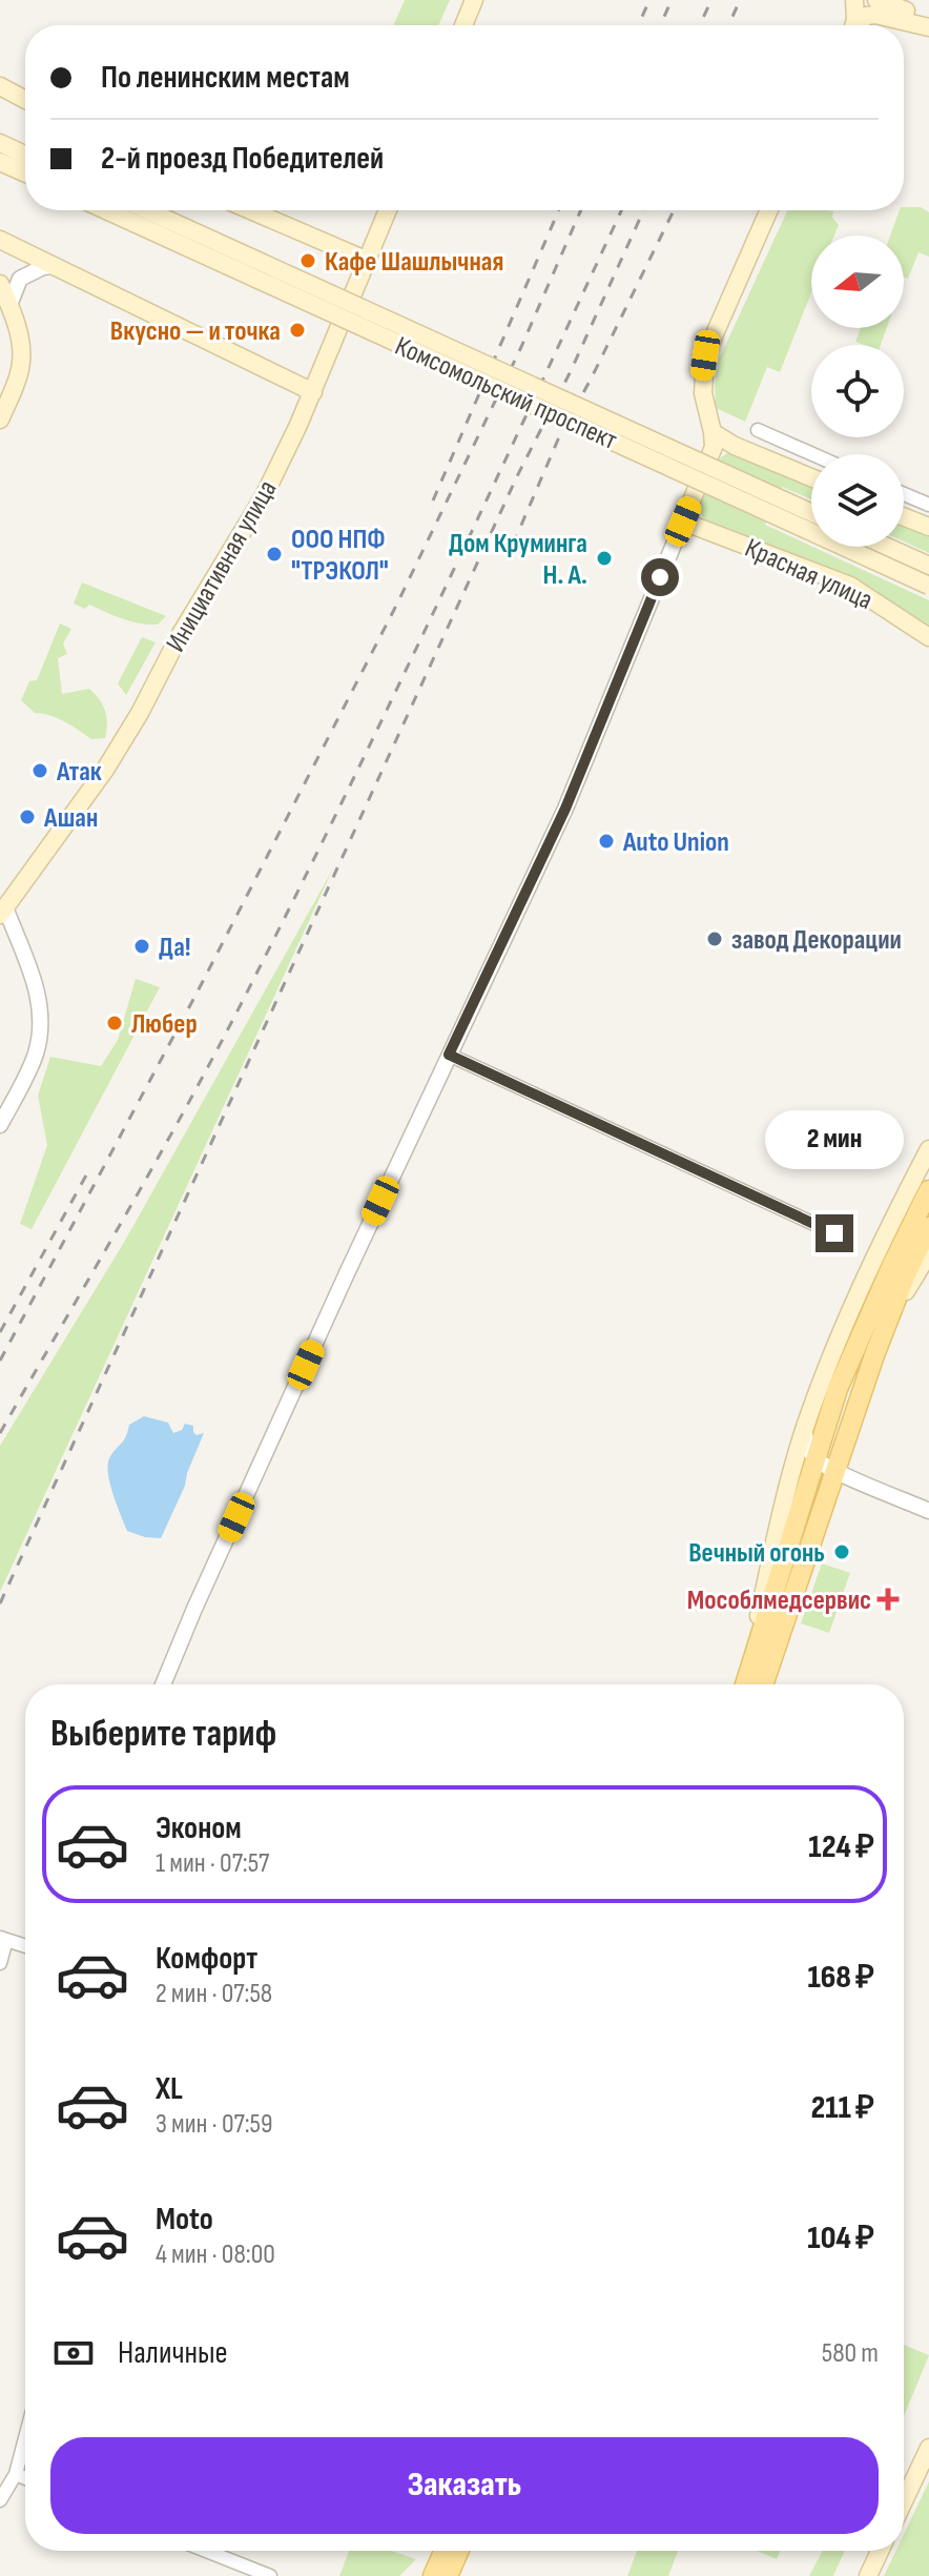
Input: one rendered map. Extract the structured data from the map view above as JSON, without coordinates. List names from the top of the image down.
{
  "streets": {
    "main road": ["Комсомольский проспект", "Инициативная улица", "Красная улица"]
  },
  "places": {
    "other": [
      "Кафе Шашлычная",
      "Вкусно — и точка",
      "ООО НПФ \"ТРЭКОЛ\"",
      "Дом Круминга Н. А.",
      "Атак",
      "Ашан",
      "Auto Union",
      "завод Декорации",
      "Да!",
      "Любер",
      "Вечный огонь"
    ],
    "health": ["Мособлмедсервис"]
  },
  "north": "left",
  "page": {
    "banner": ["По ленинским местам", "2-й проезд Победителей"],
    "bubble": "2 мин",
    "heading": "Выберите тариф",
    "list": [
      {
        "name": "Эконом",
        "note": "1 мин · 07:57",
        "value": "124 ₽"
      },
      {
        "name": "Комфорт",
        "note": "2 мин · 07:58",
        "value": "168 ₽"
      },
      {
        "name": "XL",
        "note": "3 мин · 07:59",
        "value": "211 ₽"
      },
      {
        "name": "Moto",
        "note": "4 мин · 08:00",
        "value": "104 ₽"
      }
    ],
    "pay": ["Наличные", "580 m"],
    "buttons": "Заказать"
  }
}
